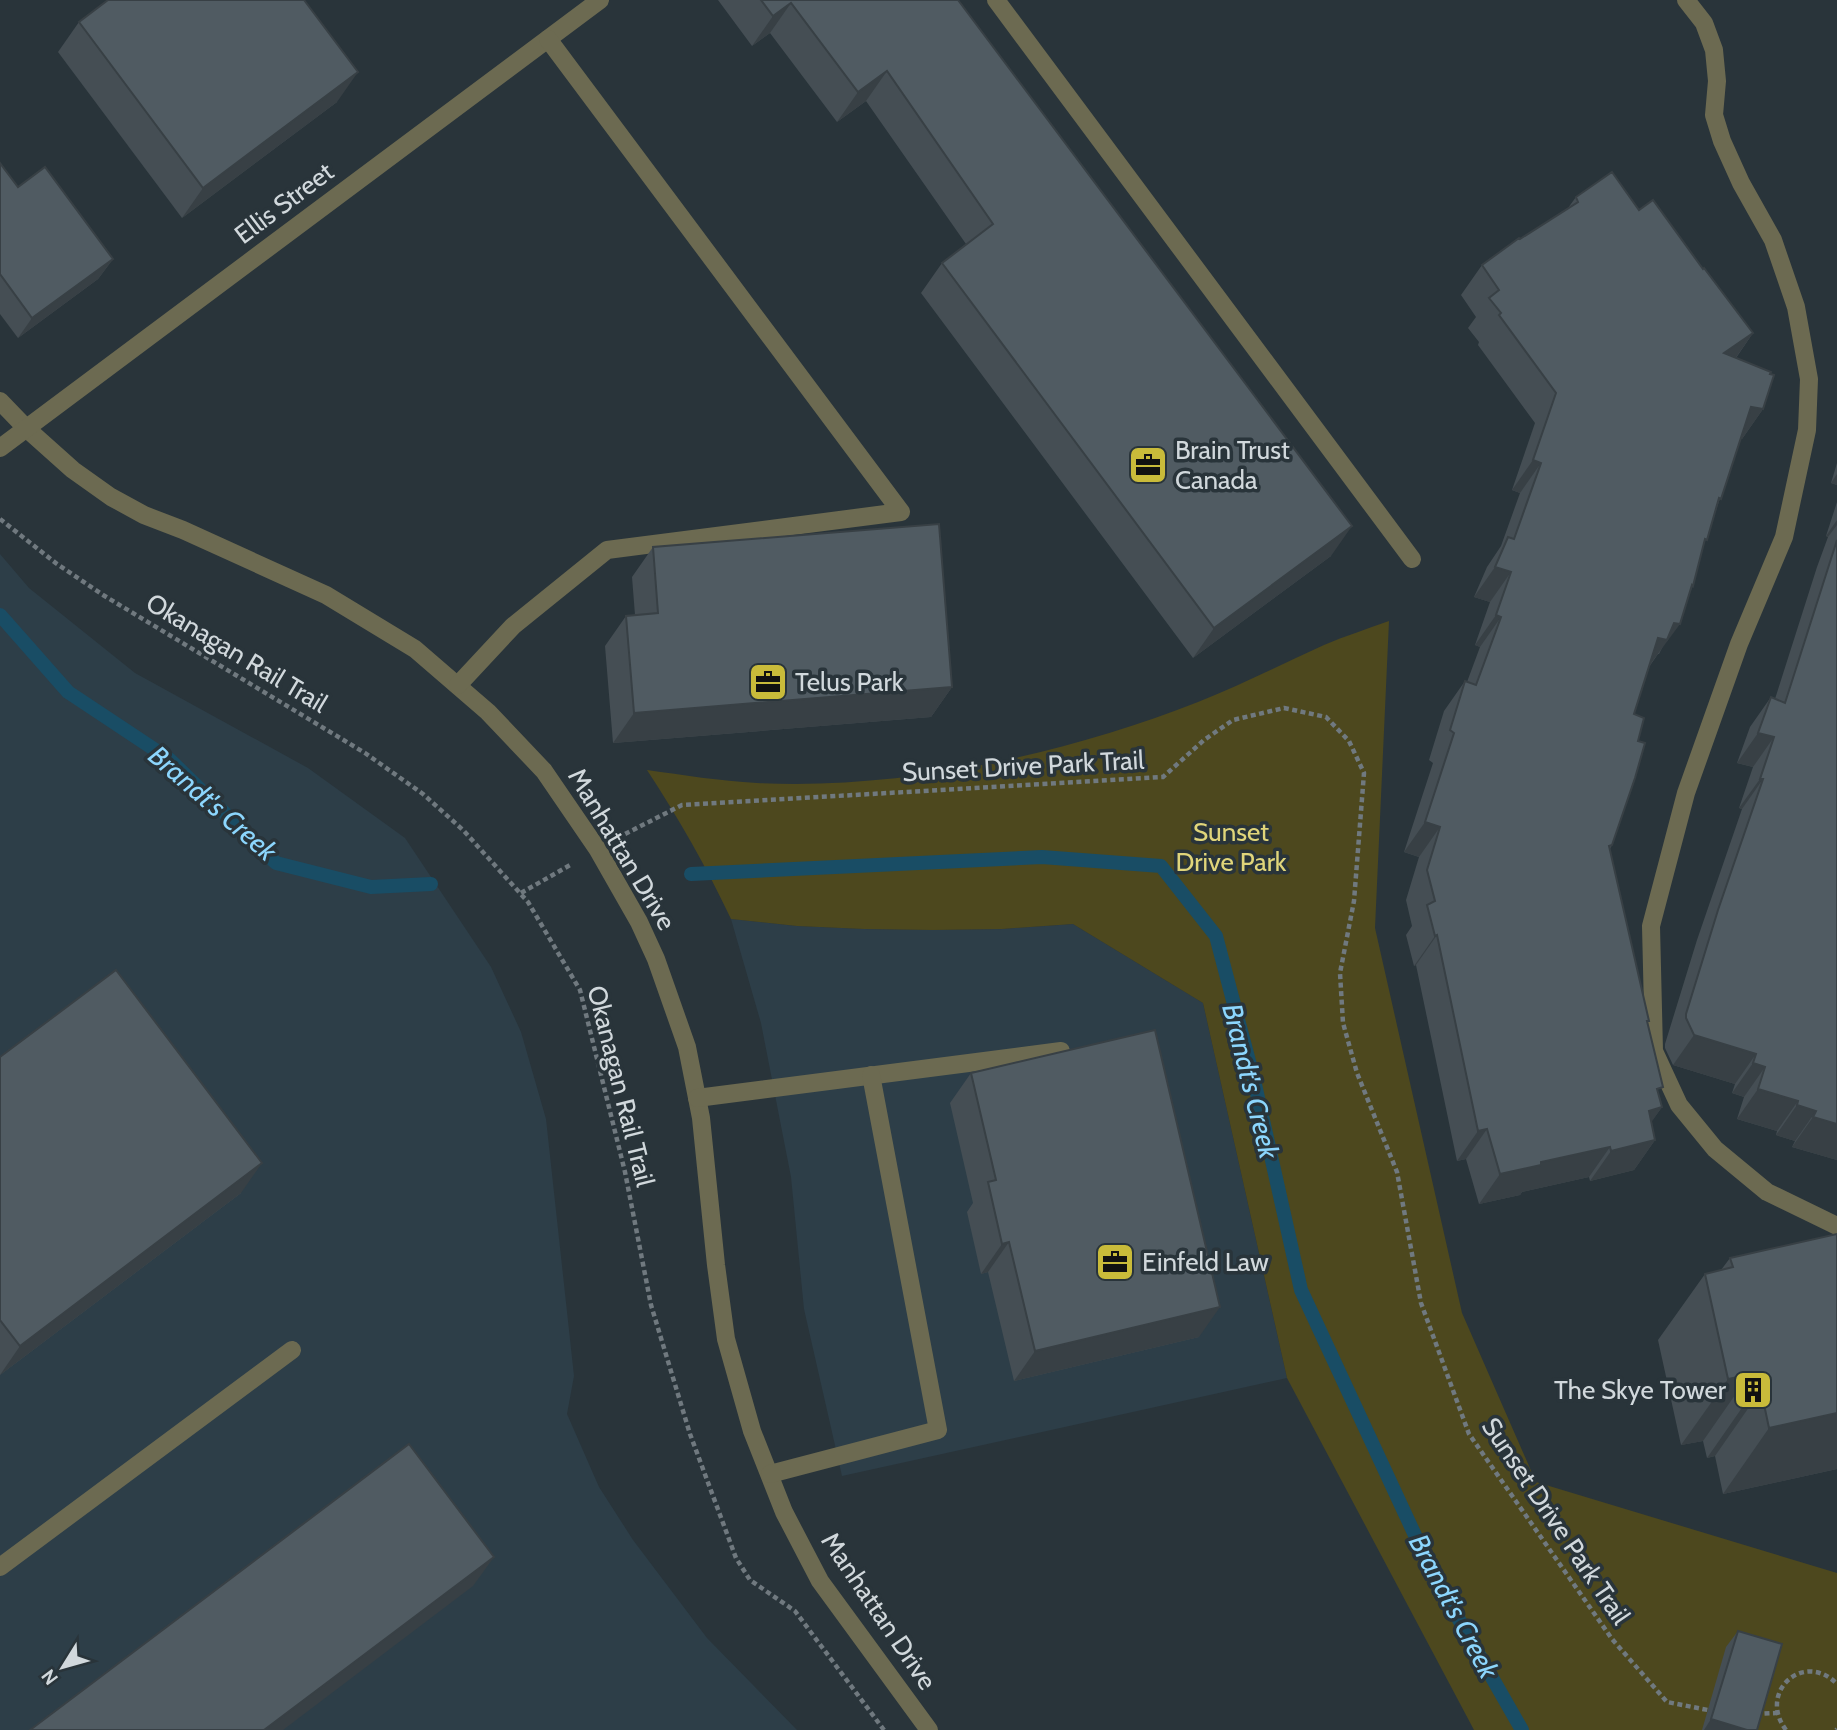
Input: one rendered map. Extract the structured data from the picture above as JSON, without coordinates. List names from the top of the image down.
{
  "streets": {
    "street": ["Ellis Street", "Manhattan Drive"],
    "path": ["Okanagan Rail Trail", "Sunset Drive Park Trail"]
  },
  "crossings": [
    ["Ellis Street", "Manhattan Drive"]
  ],
  "water": ["Brandt's Creek"],
  "parks": ["Sunset Drive Park"],
  "places": {
    "office": ["Brain Trust Canada", "Telus Park", "Einfeld Law"],
    "building": ["The Skye Tower"]
  },
  "north": "bottom left"
}
